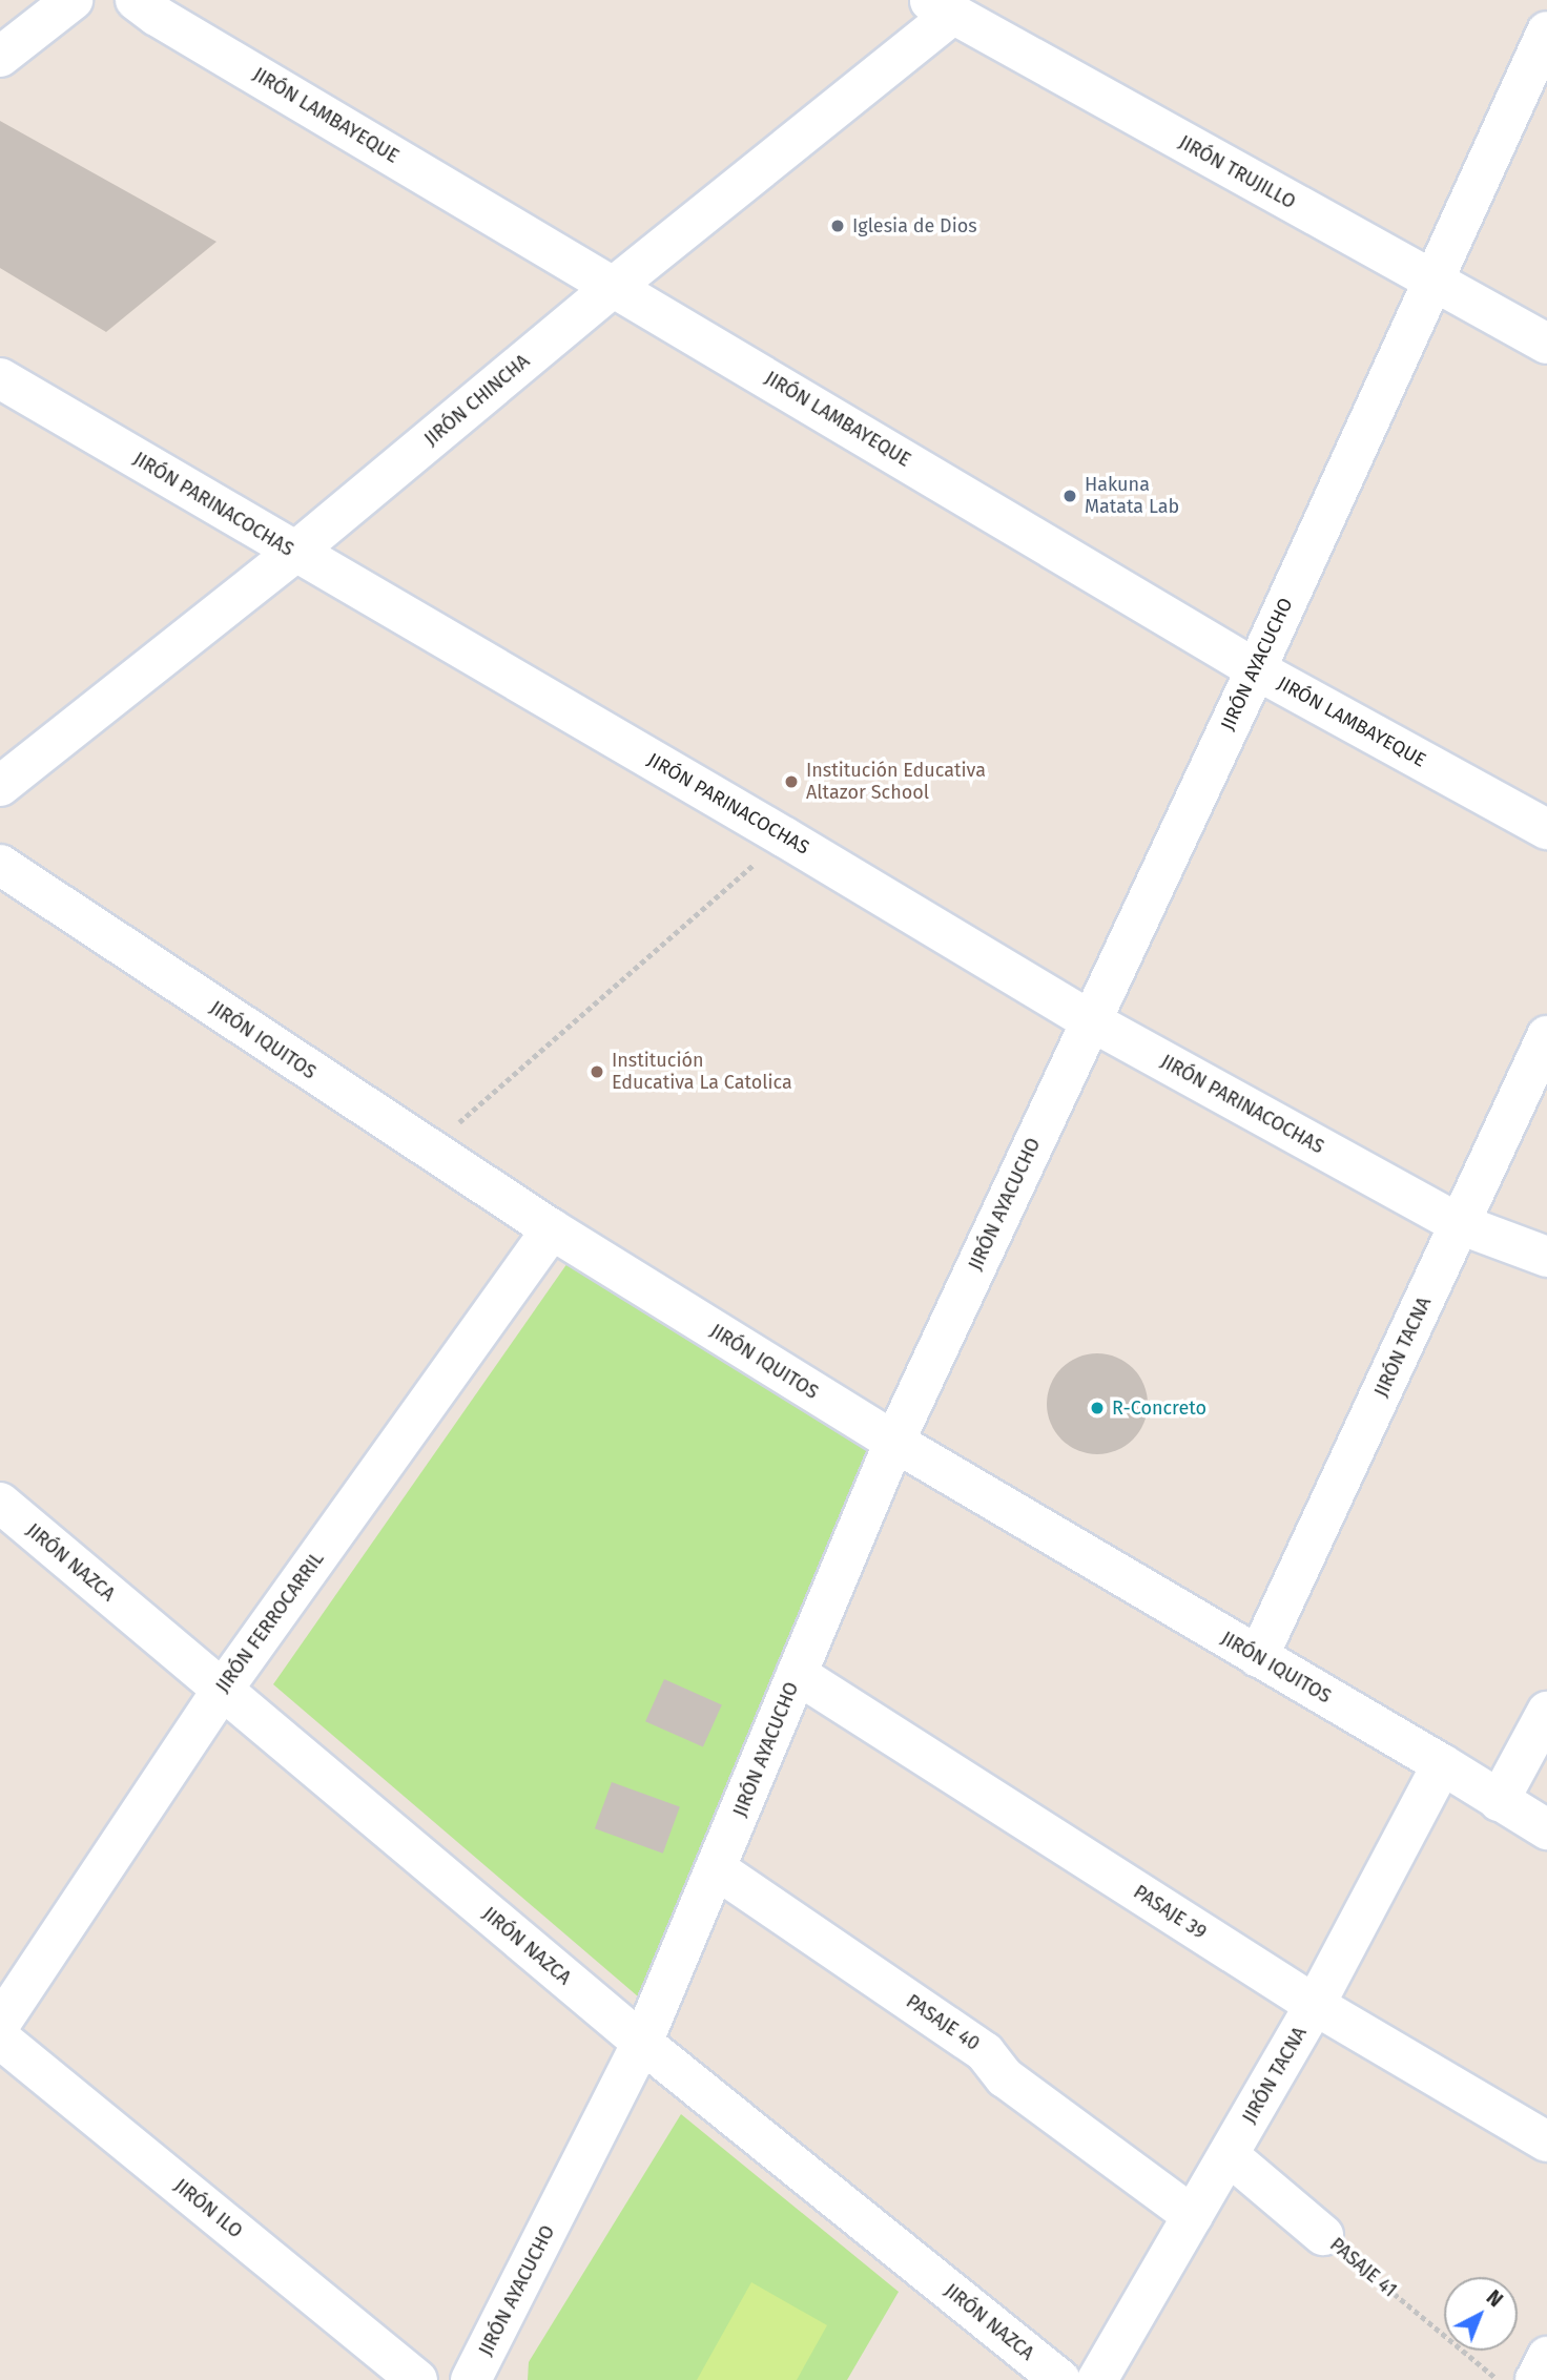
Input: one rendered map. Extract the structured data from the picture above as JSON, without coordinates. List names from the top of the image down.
{
  "streets": {
    "street": [
      "JIRÓN LAMBAYEQUE",
      "JIRÓN TRUJILLO",
      "JIRÓN CHINCHA",
      "JIRÓN PARINACOCHAS",
      "JIRÓN AYACUCHO",
      "JIRÓN IQUITOS",
      "JIRÓN TACNA",
      "JIRÓN NAZCA",
      "JIRÓN FERROCARRIL",
      "PASAJE 39",
      "PASAJE 40",
      "JIRÓN ILO",
      "PASAJE 41"
    ]
  },
  "crossings": [
    ["JIRÓN LAMBAYEQUE", "JIRÓN CHINCHA"],
    ["JIRÓN LAMBAYEQUE", "JIRÓN AYACUCHO"],
    ["JIRÓN TRUJILLO", "JIRÓN CHINCHA"],
    ["JIRÓN TRUJILLO", "JIRÓN AYACUCHO"],
    ["JIRÓN CHINCHA", "JIRÓN PARINACOCHAS"],
    ["JIRÓN PARINACOCHAS", "JIRÓN AYACUCHO"],
    ["JIRÓN PARINACOCHAS", "JIRÓN TACNA"],
    ["JIRÓN AYACUCHO", "JIRÓN IQUITOS"],
    ["JIRÓN AYACUCHO", "JIRÓN NAZCA"],
    ["JIRÓN AYACUCHO", "PASAJE 39"],
    ["JIRÓN AYACUCHO", "PASAJE 40"],
    ["JIRÓN IQUITOS", "JIRÓN TACNA"],
    ["JIRÓN IQUITOS", "JIRÓN FERROCARRIL"],
    ["JIRÓN TACNA", "PASAJE 39"],
    ["JIRÓN TACNA", "PASAJE 40"],
    ["JIRÓN TACNA", "PASAJE 41"],
    ["JIRÓN NAZCA", "JIRÓN FERROCARRIL"]
  ],
  "places": [
    "Iglesia de Dios",
    "Hakuna Matata Lab",
    "Institución Educativa Altazor School",
    "Institución Educativa La Catolica",
    "R-Concreto"
  ],
  "north": "top right"
}
